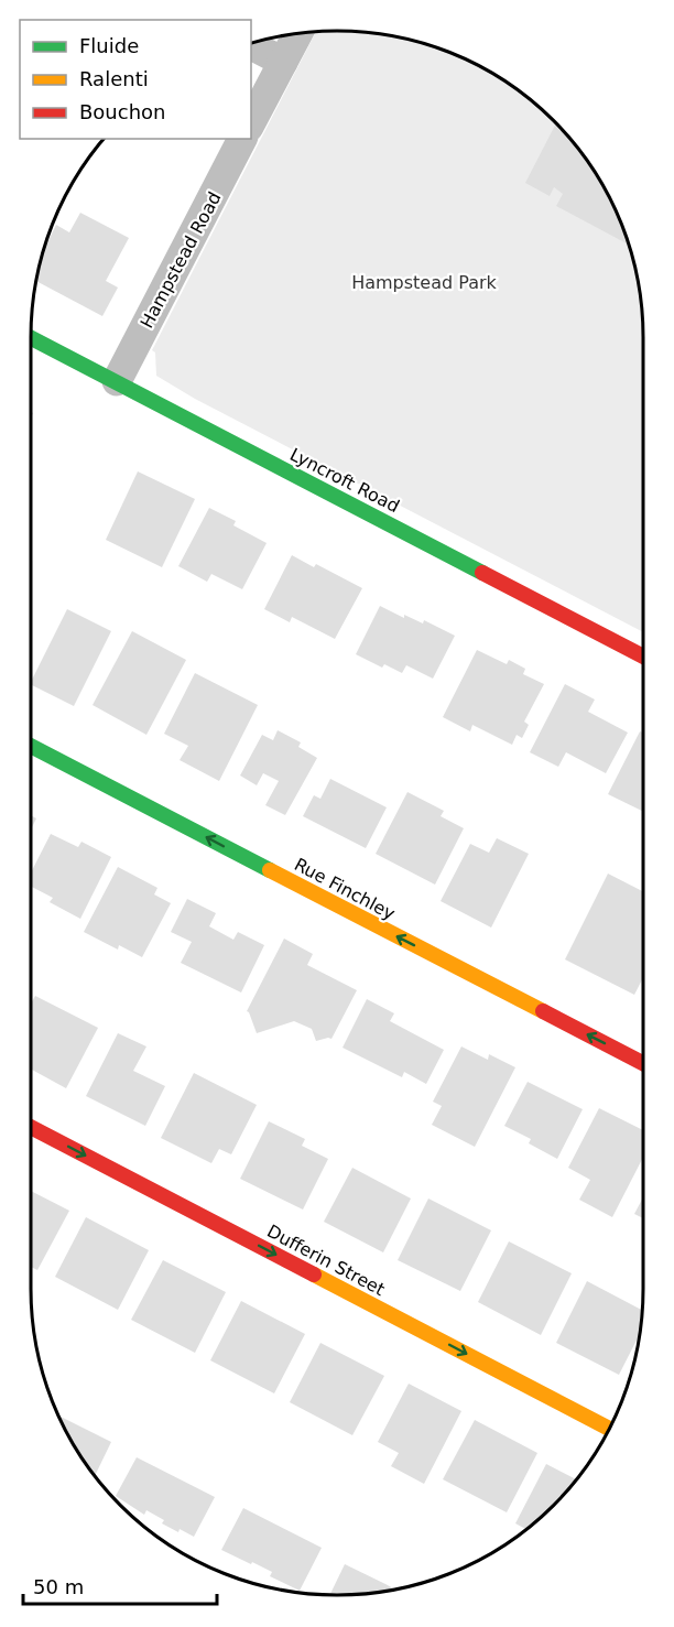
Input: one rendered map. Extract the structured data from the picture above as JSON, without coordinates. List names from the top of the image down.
{
  "streets": {
    "street": [
      "Hampstead Road",
      "Lyncroft Road",
      "Rue Finchley",
      "Dufferin Street"
    ]
  },
  "crossings": [
    ["Hampstead Road", "Lyncroft Road"]
  ],
  "one_way": ["Rue Finchley", "Dufferin Street"],
  "parks": ["Hampstead Park"],
  "legend": ["Fluide", "Ralenti", "Bouchon"],
  "scale_bar": "50 m"
}
